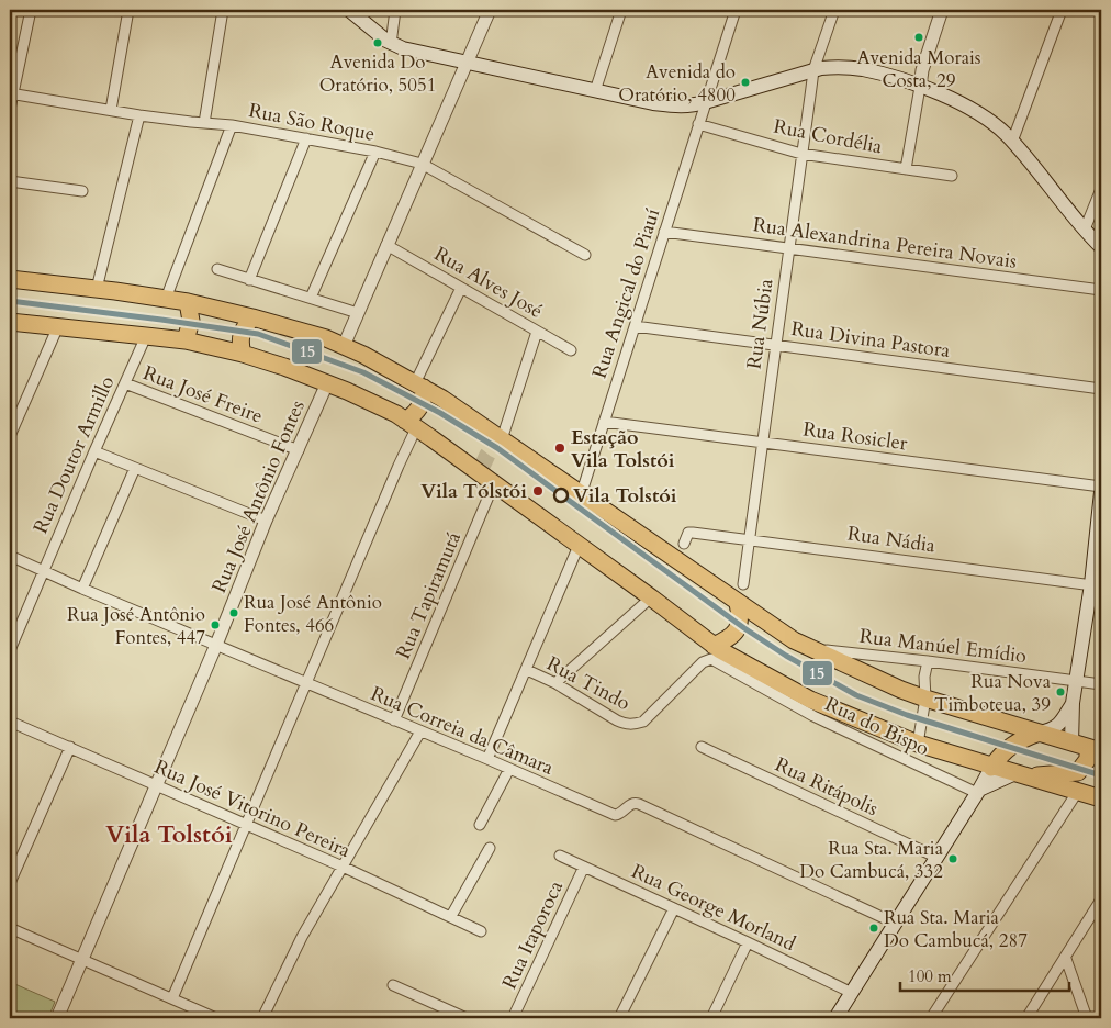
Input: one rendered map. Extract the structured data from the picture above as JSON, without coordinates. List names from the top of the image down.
{
  "streets": {
    "street": [
      "Rua São Roque",
      "Rua Cordélia",
      "Rua Alexandrina Pereira Novais",
      "Rua Alves José",
      "Rua Angical do Piauí",
      "Rua Núbia",
      "Rua Divina Pastora",
      "Rua José Freire",
      "Rua Rosicler",
      "Rua Doutor Armillo",
      "Rua José Antônio Fontes",
      "Rua Nádia",
      "Rua Tapiramutá",
      "Rua Manúel Emídio",
      "Rua Tindo",
      "Rua do Bispo",
      "Rua Correia da Câmara",
      "Rua Ritápolis",
      "Rua José Vitorino Pereira",
      "Rua George Morland",
      "Rua Itaporoca"
    ]
  },
  "crossings": [
    ["Rua Cordélia", "Rua Angical do Piauí"],
    ["Rua Cordélia", "Rua Núbia"],
    ["Rua Alexandrina Pereira Novais", "Rua Angical do Piauí"],
    ["Rua Alexandrina Pereira Novais", "Rua Núbia"],
    ["Rua Angical do Piauí", "Rua Divina Pastora"],
    ["Rua Angical do Piauí", "Rua Rosicler"],
    ["Rua Núbia", "Rua Divina Pastora"],
    ["Rua Núbia", "Rua Rosicler"],
    ["Rua Núbia", "Rua Nádia"],
    ["Rua José Freire", "Rua Doutor Armillo"],
    ["Rua José Freire", "Rua José Antônio Fontes"],
    ["Rua Doutor Armillo", "Rua Correia da Câmara"],
    ["Rua José Antônio Fontes", "Rua Correia da Câmara"],
    ["Rua José Antônio Fontes", "Rua José Vitorino Pereira"],
    ["Rua Tapiramutá", "Rua Correia da Câmara"],
    ["Rua Tindo", "Rua do Bispo"],
    ["Rua George Morland", "Rua Itaporoca"]
  ],
  "districts": ["Vila Tolstói"],
  "places": [
    "Avenida Morais Costa, 29",
    "Avenida Do Oratório, 5051",
    "Avenida do Oratório, 4800",
    "Estação Vila Tolstói",
    "Vila Tólstói",
    "Vila Tolstói",
    "Rua José Antônio Fontes, 466",
    "Rua José Antônio Fontes, 447",
    "Rua Nova Timboteua, 39",
    "Rua Sta. Maria Do Cambucá, 332",
    "Rua Sta. Maria Do Cambucá, 287"
  ],
  "lines": ["transit line 15"],
  "scale_bar": "100 m"
}
